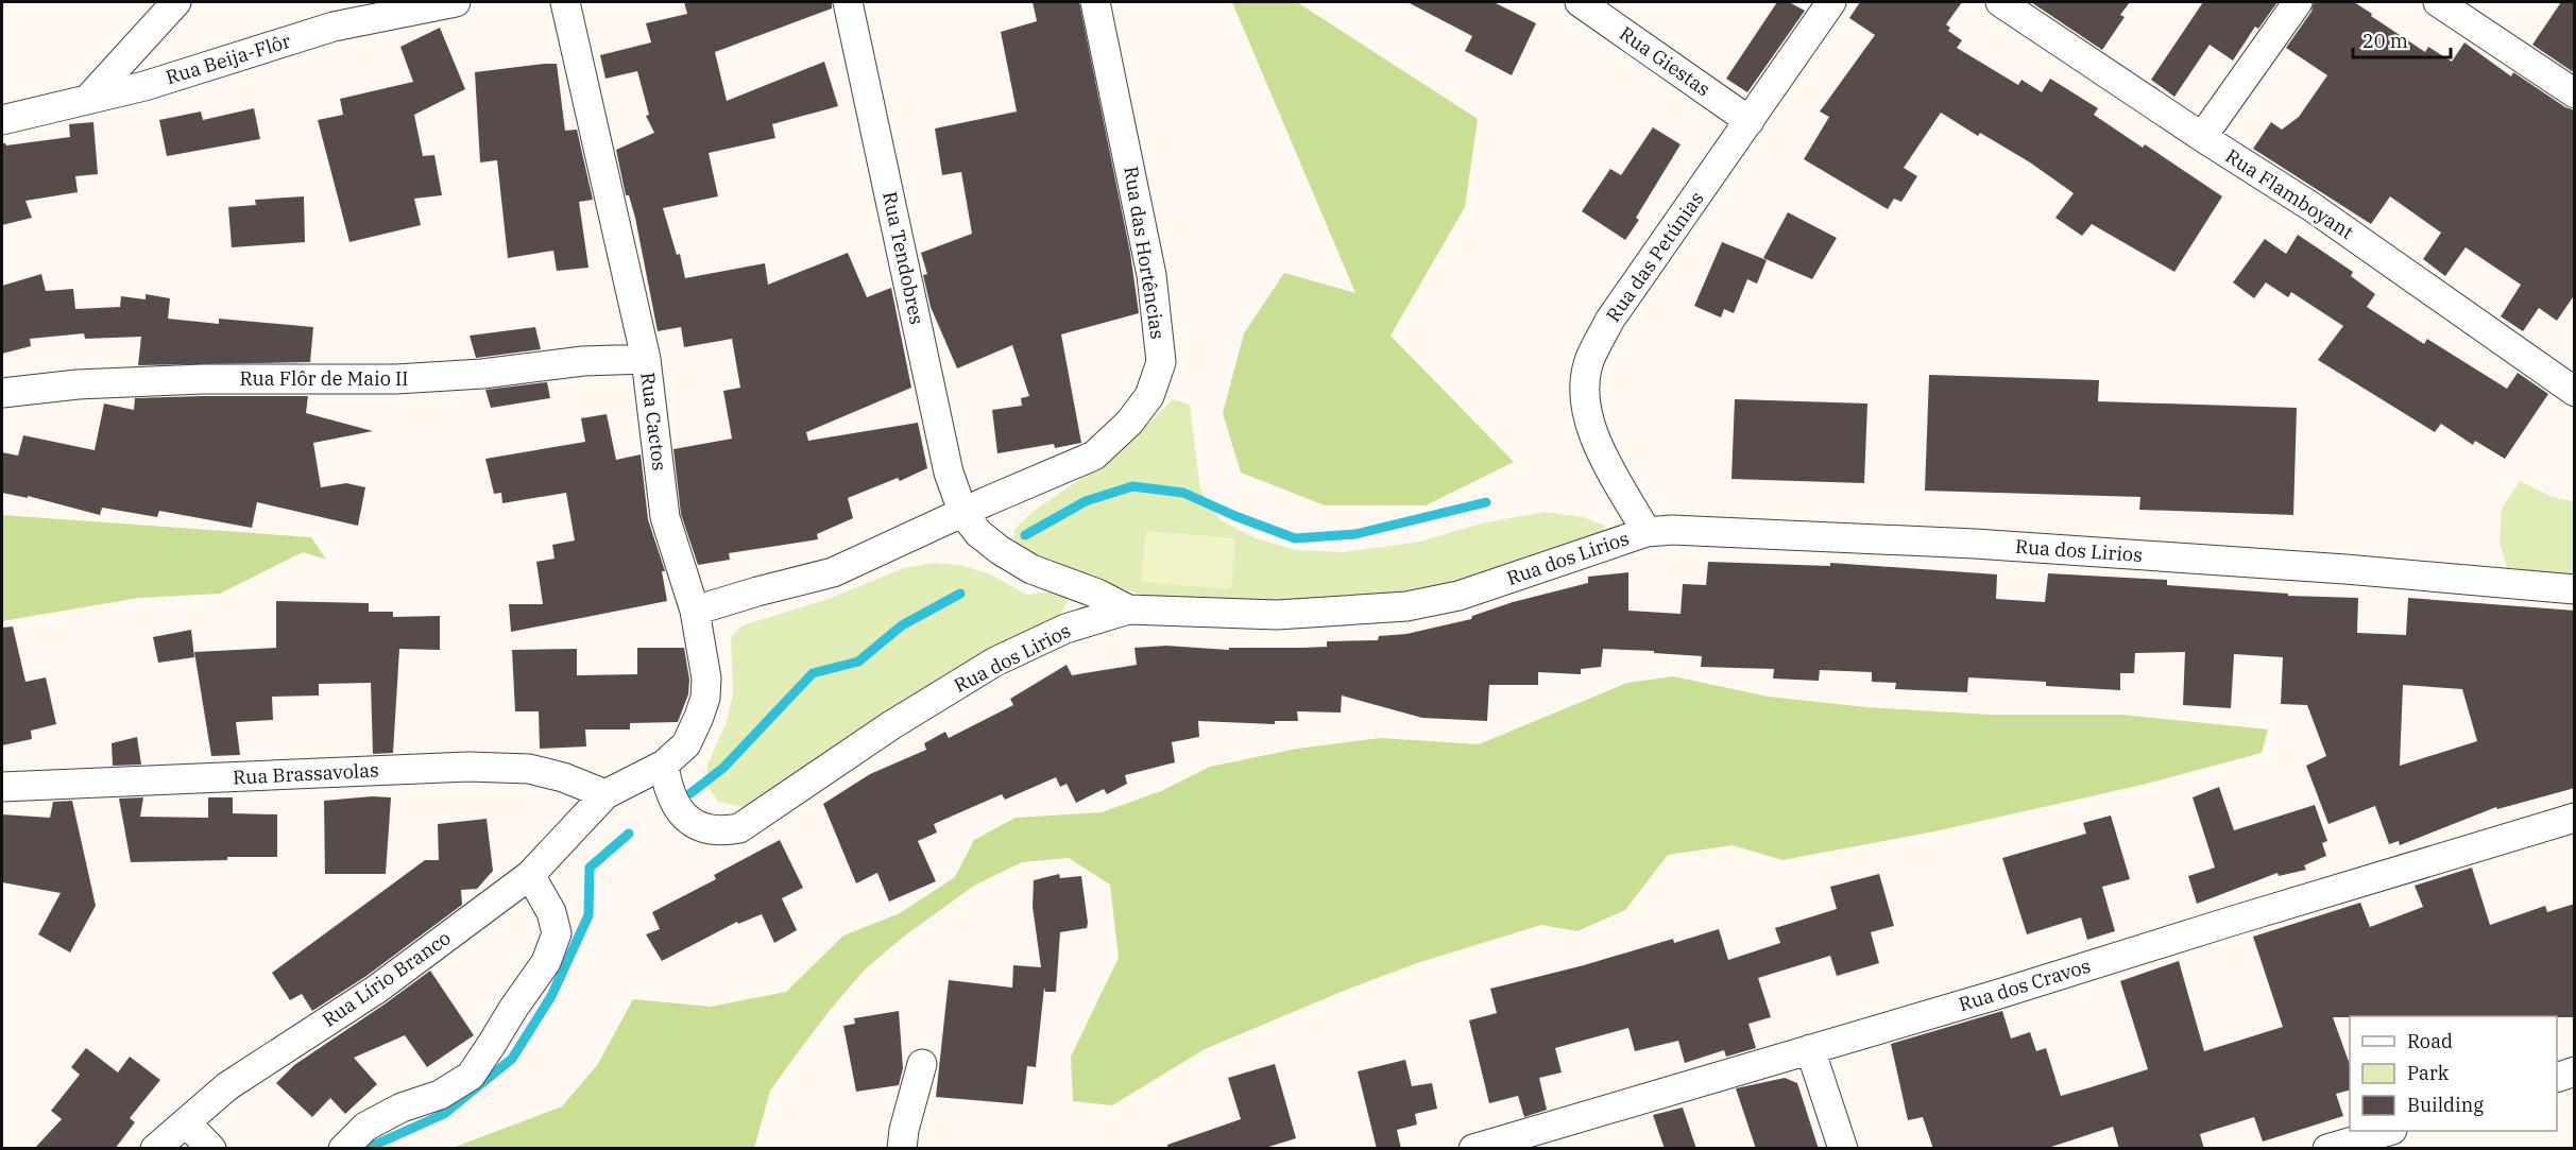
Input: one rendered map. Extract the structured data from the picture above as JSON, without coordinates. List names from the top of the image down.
{
  "streets": {
    "street": [
      "Rua Beija-Flôr",
      "Rua Giestas",
      "Rua Flamboyant",
      "Rua das Hortências",
      "Rua das Petúnias",
      "Rua Tendobres",
      "Rua Flôr de Maio II",
      "Rua Cactos",
      "Rua dos Lirios",
      "Rua Brassavolas",
      "Rua Lírio Branco",
      "Rua dos Cravos"
    ]
  },
  "crossings": [
    ["Rua Giestas", "Rua das Petúnias"],
    ["Rua das Hortências", "Rua Tendobres"],
    ["Rua das Hortências", "Rua Cactos"],
    ["Rua das Petúnias", "Rua dos Lirios"],
    ["Rua Flôr de Maio II", "Rua Cactos"],
    ["Rua Cactos", "Rua dos Lirios"],
    ["Rua Cactos", "Rua Brassavolas"],
    ["Rua Cactos", "Rua Lírio Branco"],
    ["Rua Brassavolas", "Rua Lírio Branco"]
  ],
  "legend": ["Road", "Park", "Building"],
  "scale_bar": "20 m"
}
